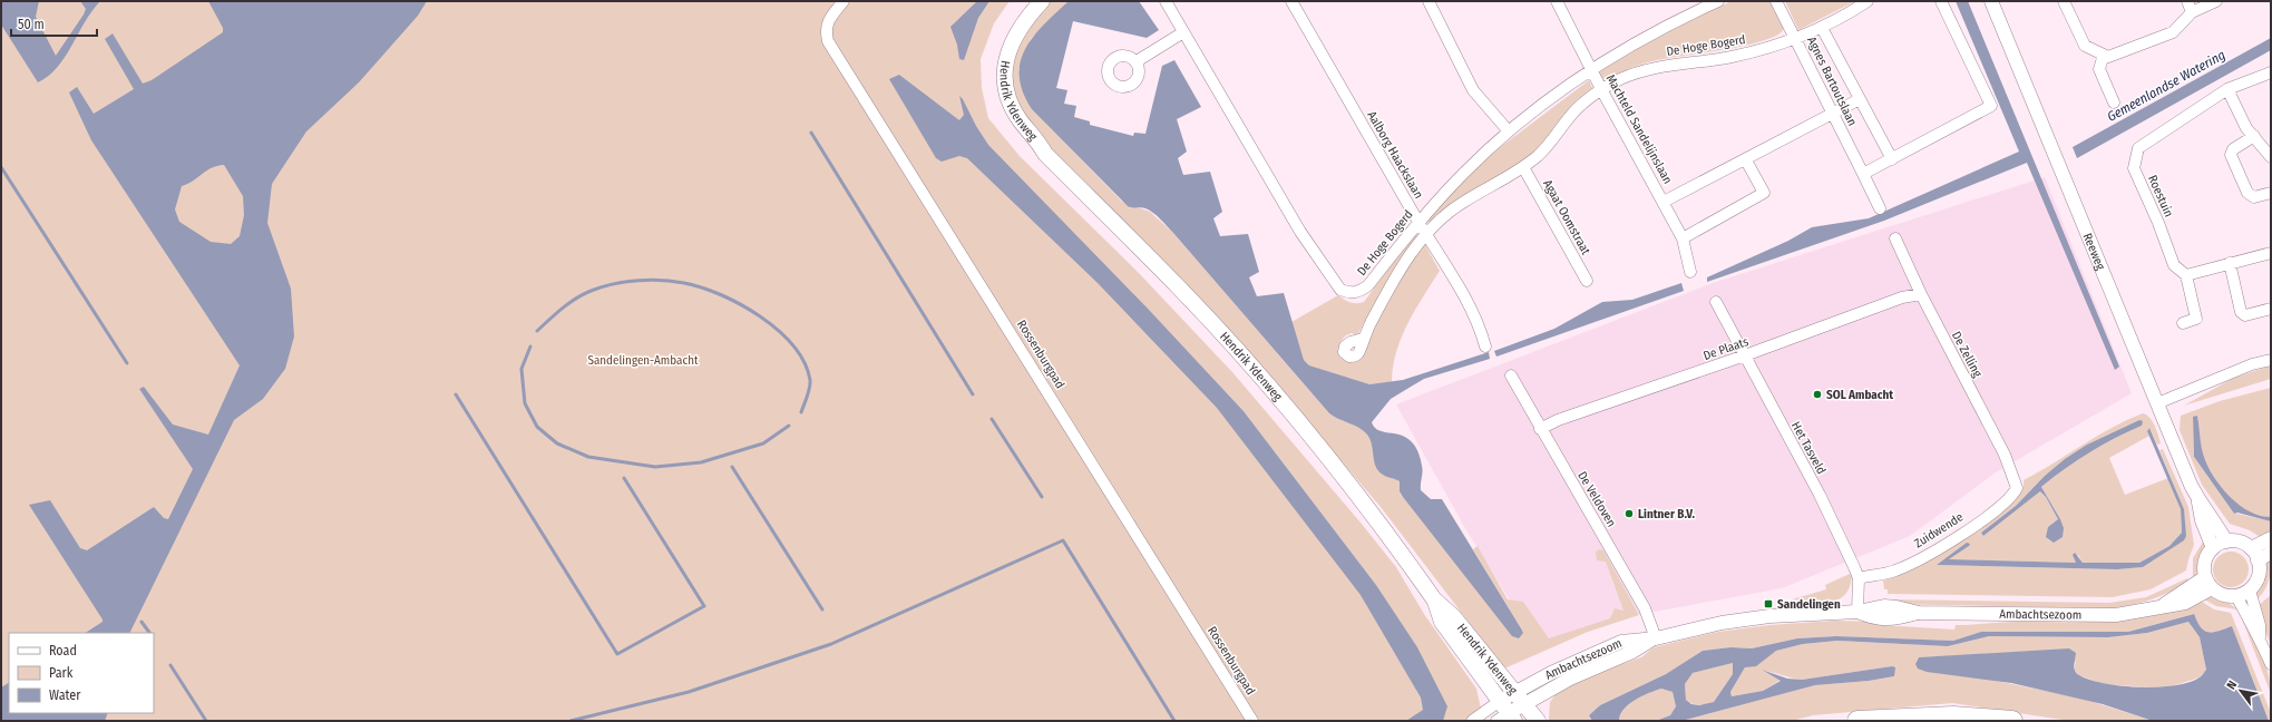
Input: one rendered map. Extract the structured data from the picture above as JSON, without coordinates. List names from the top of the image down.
{
  "streets": {
    "main road": ["Hendrik Ydenweg"],
    "street": [
      "De Hoge Bogerd",
      "Agnes Bartoutslaan",
      "Machteld Sandelijnslaan",
      "Aalborg Haackslaan",
      "Roestuin",
      "Agaat Oomstraat",
      "Reeweg",
      "De Plaats",
      "Rossenburgpad",
      "De Zelling",
      "Het Tasveld",
      "De Veldoven",
      "Zuidwende",
      "Ambachtsezoom"
    ]
  },
  "crossings": [
    ["De Hoge Bogerd", "Agnes Bartoutslaan"],
    ["De Hoge Bogerd", "Machteld Sandelijnslaan"],
    ["De Hoge Bogerd", "Aalborg Haackslaan"],
    ["De Hoge Bogerd", "Agaat Oomstraat"],
    ["Hendrik Ydenweg", "Ambachtsezoom"],
    ["Reeweg", "Ambachtsezoom"],
    ["De Plaats", "De Zelling"],
    ["De Plaats", "Het Tasveld"],
    ["De Plaats", "De Veldoven"],
    ["De Zelling", "Zuidwende"],
    ["Het Tasveld", "Zuidwende"],
    ["Het Tasveld", "Ambachtsezoom"],
    ["De Veldoven", "Ambachtsezoom"]
  ],
  "water": ["Gemeenlandse Watering"],
  "parks": ["Sandelingen-Ambacht"],
  "places": {
    "other": ["SOL Ambacht", "Lintner B.V."],
    "transit": ["Sandelingen"]
  },
  "legend": ["Road", "Park", "Water"],
  "scale_bar": "50 m",
  "north": "top left"
}
